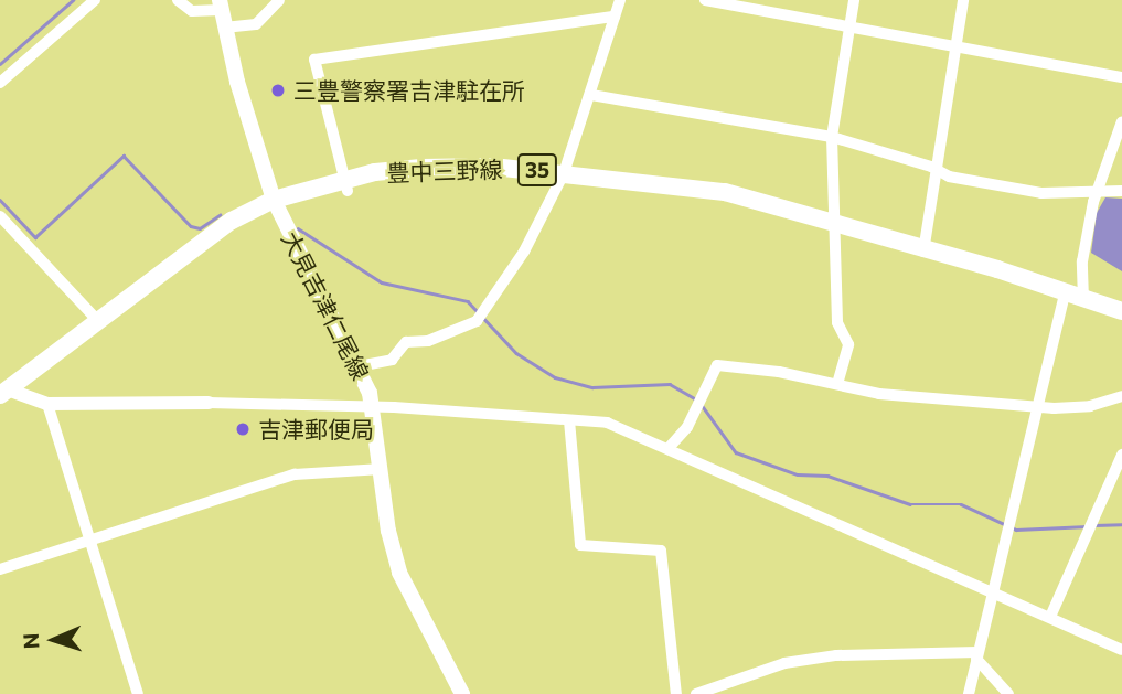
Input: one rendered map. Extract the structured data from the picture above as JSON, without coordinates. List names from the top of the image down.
{
  "streets": {
    "main road": ["35", "豊中三野線", "大見吉津仁尾線"]
  },
  "crossings": [
    ["豊中三野線", "大見吉津仁尾線"]
  ],
  "places": ["三豊警察署吉津駐在所", "吉津郵便局"],
  "north": "left"
}
